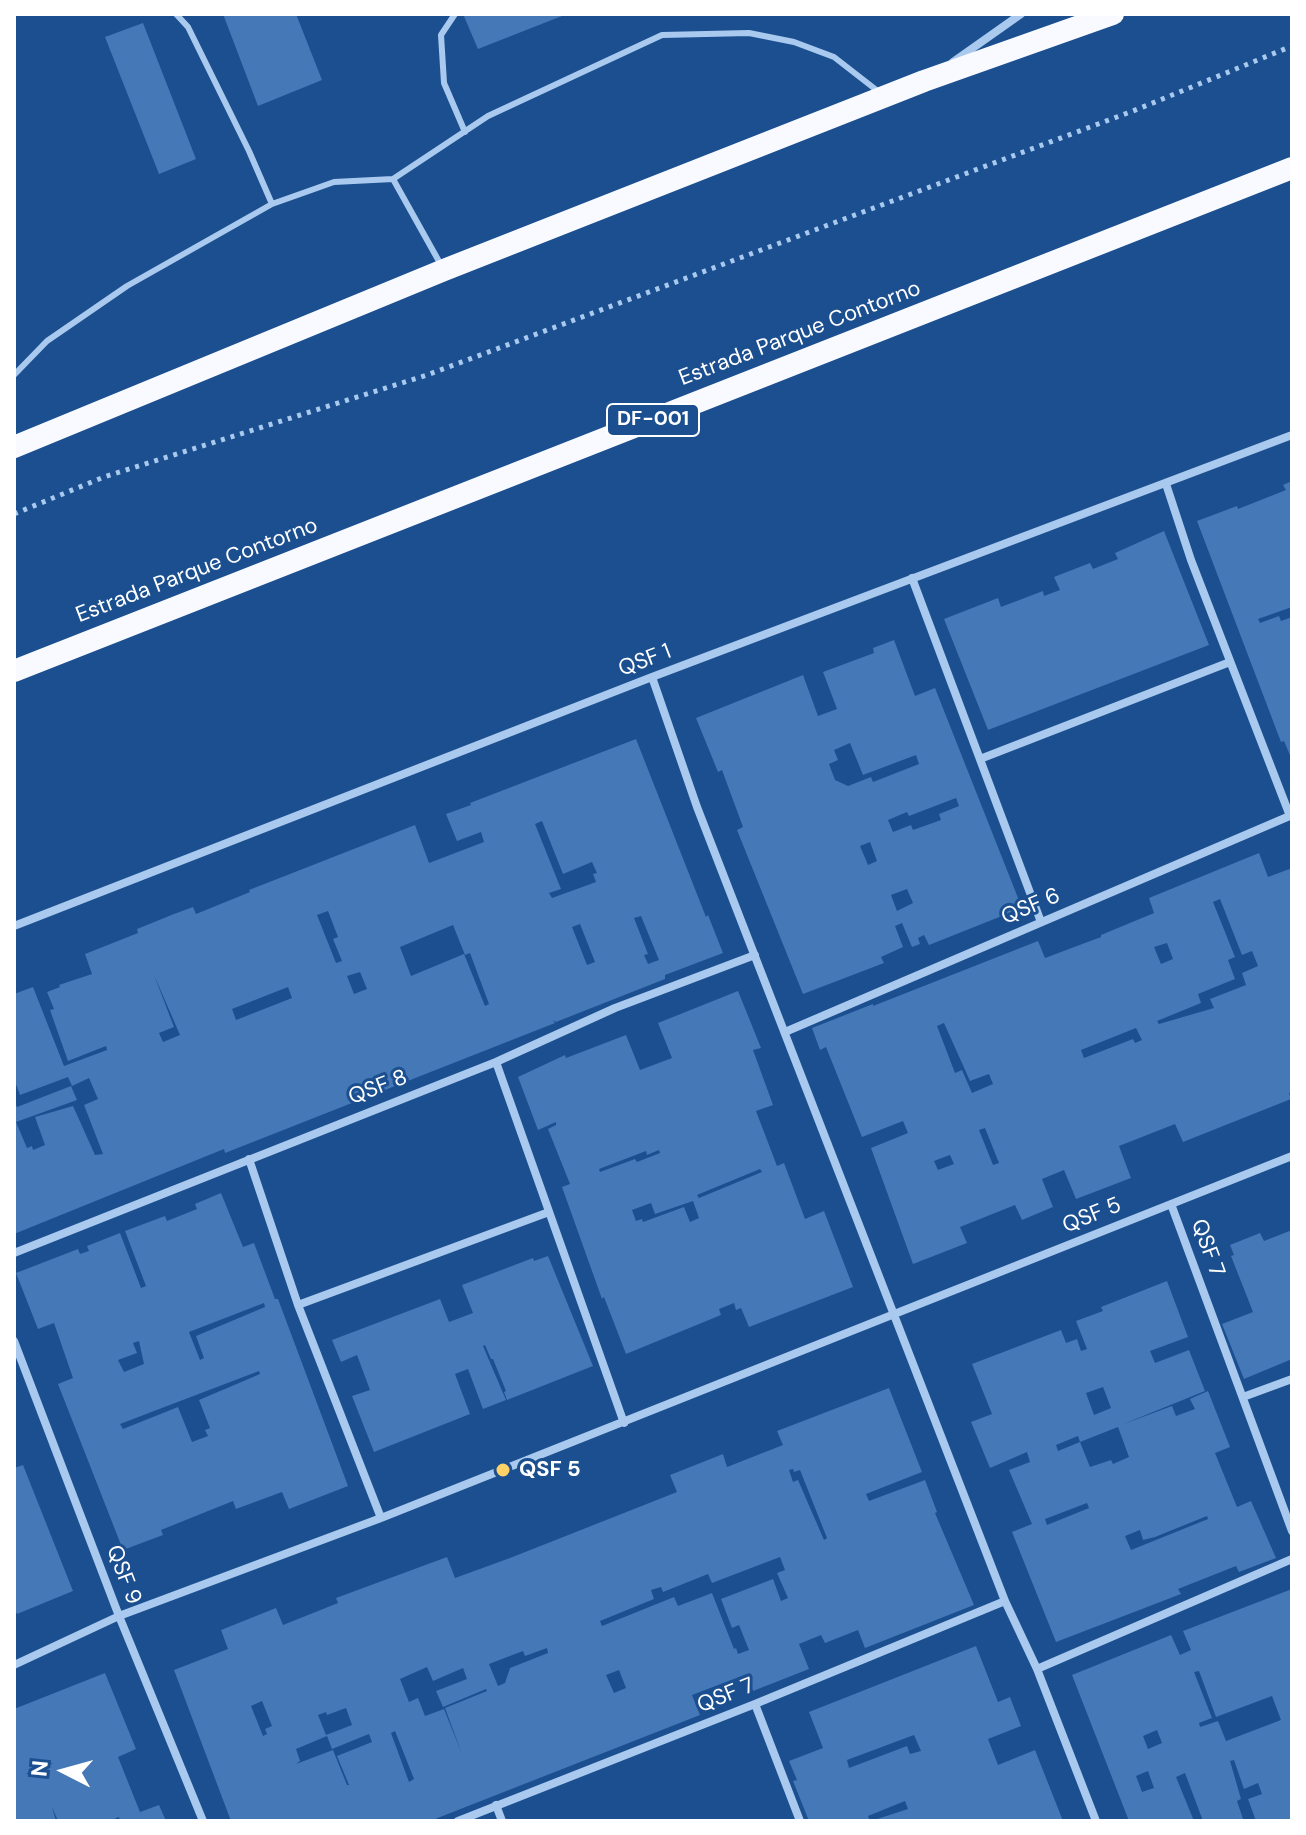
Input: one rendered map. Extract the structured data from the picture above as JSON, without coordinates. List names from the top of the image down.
{
  "streets": {
    "highway": ["Estrada Parque Contorno", "DF-001"],
    "street": [
      "QSF 1",
      "QSF 6",
      "QSF 8",
      "QSF 5",
      "QSF 7",
      "QSF 9"
    ]
  },
  "crossings": [
    ["QSF 5", "QSF 7"],
    ["QSF 5", "QSF 9"]
  ],
  "places": ["QSF 5"],
  "north": "left"
}
